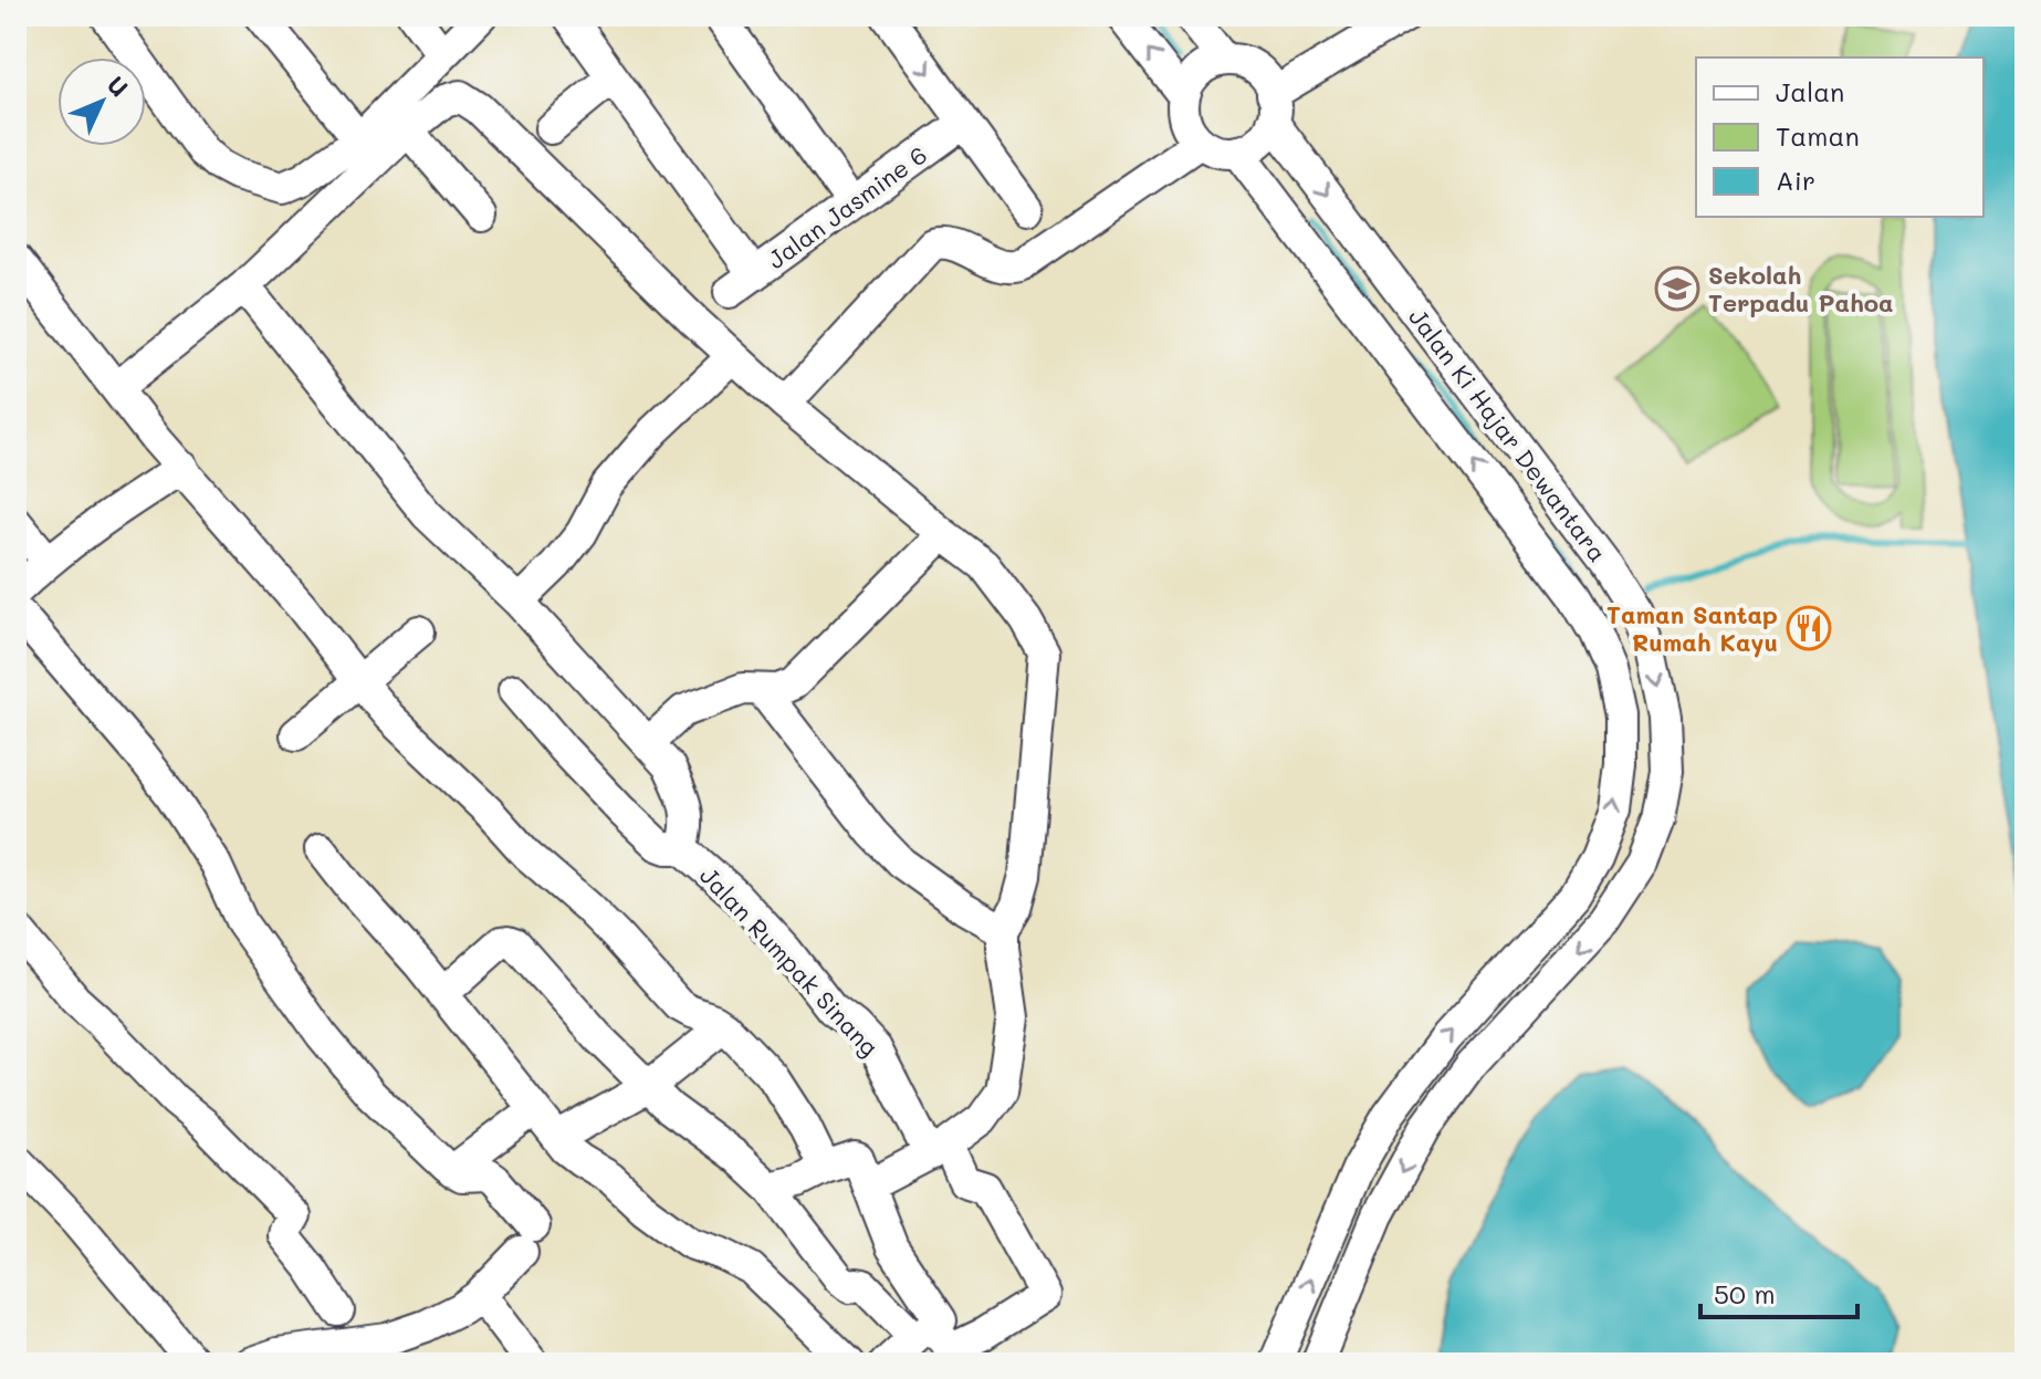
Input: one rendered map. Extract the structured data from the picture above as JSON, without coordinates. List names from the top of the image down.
{
  "streets": {
    "street": ["Jalan Jasmine 6", "Jalan Ki Hajar Dewantara", "Jalan Rumpak Sinang"]
  },
  "places": {
    "school or university": ["Sekolah Terpadu Pahoa"],
    "restaurant": ["Taman Santap Rumah Kayu"]
  },
  "legend": ["Jalan", "Taman", "Air"],
  "scale_bar": "50 m",
  "north": "top right"
}
